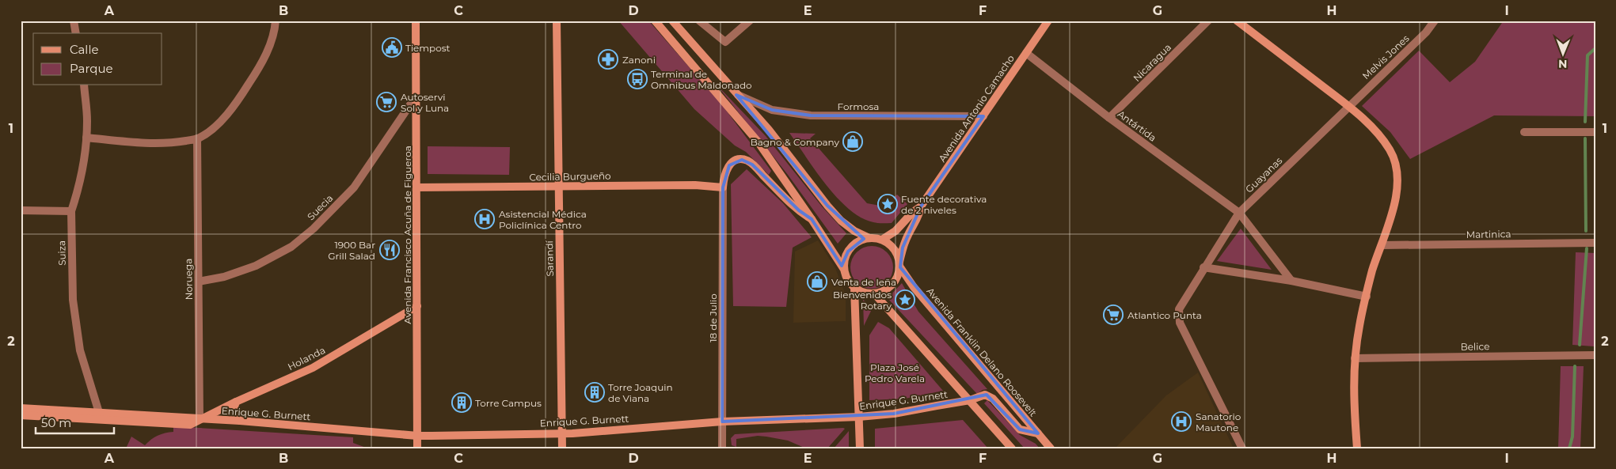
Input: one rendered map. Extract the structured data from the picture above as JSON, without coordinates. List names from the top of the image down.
{
  "streets": {
    "street": [
      "Melvis Jones",
      "Nicaragua",
      "Formosa",
      "Avenida Antonio Camacho",
      "Antártida",
      "Guayanas",
      "Cecilia Burgueño",
      "Suecia",
      "Martinica",
      "Avenida Francisco Acuña de Figueroa",
      "Suiza",
      "Sarandí",
      "Noruega",
      "18 de Julio",
      "Belice",
      "Avenida Franklin Delano Roosevelt",
      "Holanda",
      "Enrique G. Burnett"
    ]
  },
  "crossings": [
    ["Melvis Jones", "Guayanas"],
    ["Nicaragua", "Antártida"],
    ["Formosa", "Avenida Antonio Camacho"],
    ["Avenida Antonio Camacho", "Antártida"],
    ["Avenida Antonio Camacho", "Avenida Franklin Delano Roosevelt"],
    ["Antártida", "Guayanas"],
    ["Cecilia Burgueño", "Avenida Francisco Acuña de Figueroa"],
    ["Cecilia Burgueño", "Sarandí"],
    ["Cecilia Burgueño", "18 de Julio"],
    ["Suecia", "Avenida Francisco Acuña de Figueroa"],
    ["Suecia", "Noruega"],
    ["Avenida Francisco Acuña de Figueroa", "Holanda"],
    ["Avenida Francisco Acuña de Figueroa", "Enrique G. Burnett"],
    ["Suiza", "Enrique G. Burnett"],
    ["Sarandí", "Enrique G. Burnett"],
    ["Noruega", "Holanda"],
    ["Noruega", "Enrique G. Burnett"],
    ["18 de Julio", "Enrique G. Burnett"],
    ["Avenida Franklin Delano Roosevelt", "Enrique G. Burnett"],
    ["Holanda", "Enrique G. Burnett"]
  ],
  "parks": ["Plaza José Pedro Varela"],
  "places": {
    "public building": ["Tiempost"],
    "pharmacy": ["Zanoni"],
    "bus stop": ["Terminal de Omnibus Maldonado"],
    "supermarket": ["Autoservi Sol y Luna", "Atlantico Punta"],
    "shop": ["Bagno & Company", "Venta de leña"],
    "place": ["Fuente decorativa de 2 niveles", "Bienvenidos Rotary"],
    "hospital": ["Asistencial Médica Policlínica Centro", "Sanatorio Mautone"],
    "restaurant": ["1900 Bar Grill Salad"],
    "building": ["Torre Joaquin de Viana", "Torre Campus"]
  },
  "legend": ["Calle", "Parque"],
  "scale_bar": "50 m",
  "north": "bottom",
  "grid": {
    "columns": [
      "A",
      "B",
      "C",
      "D",
      "E",
      "F",
      "G",
      "H",
      "I"
    ],
    "rows": ["1", "2"]
  }
}
